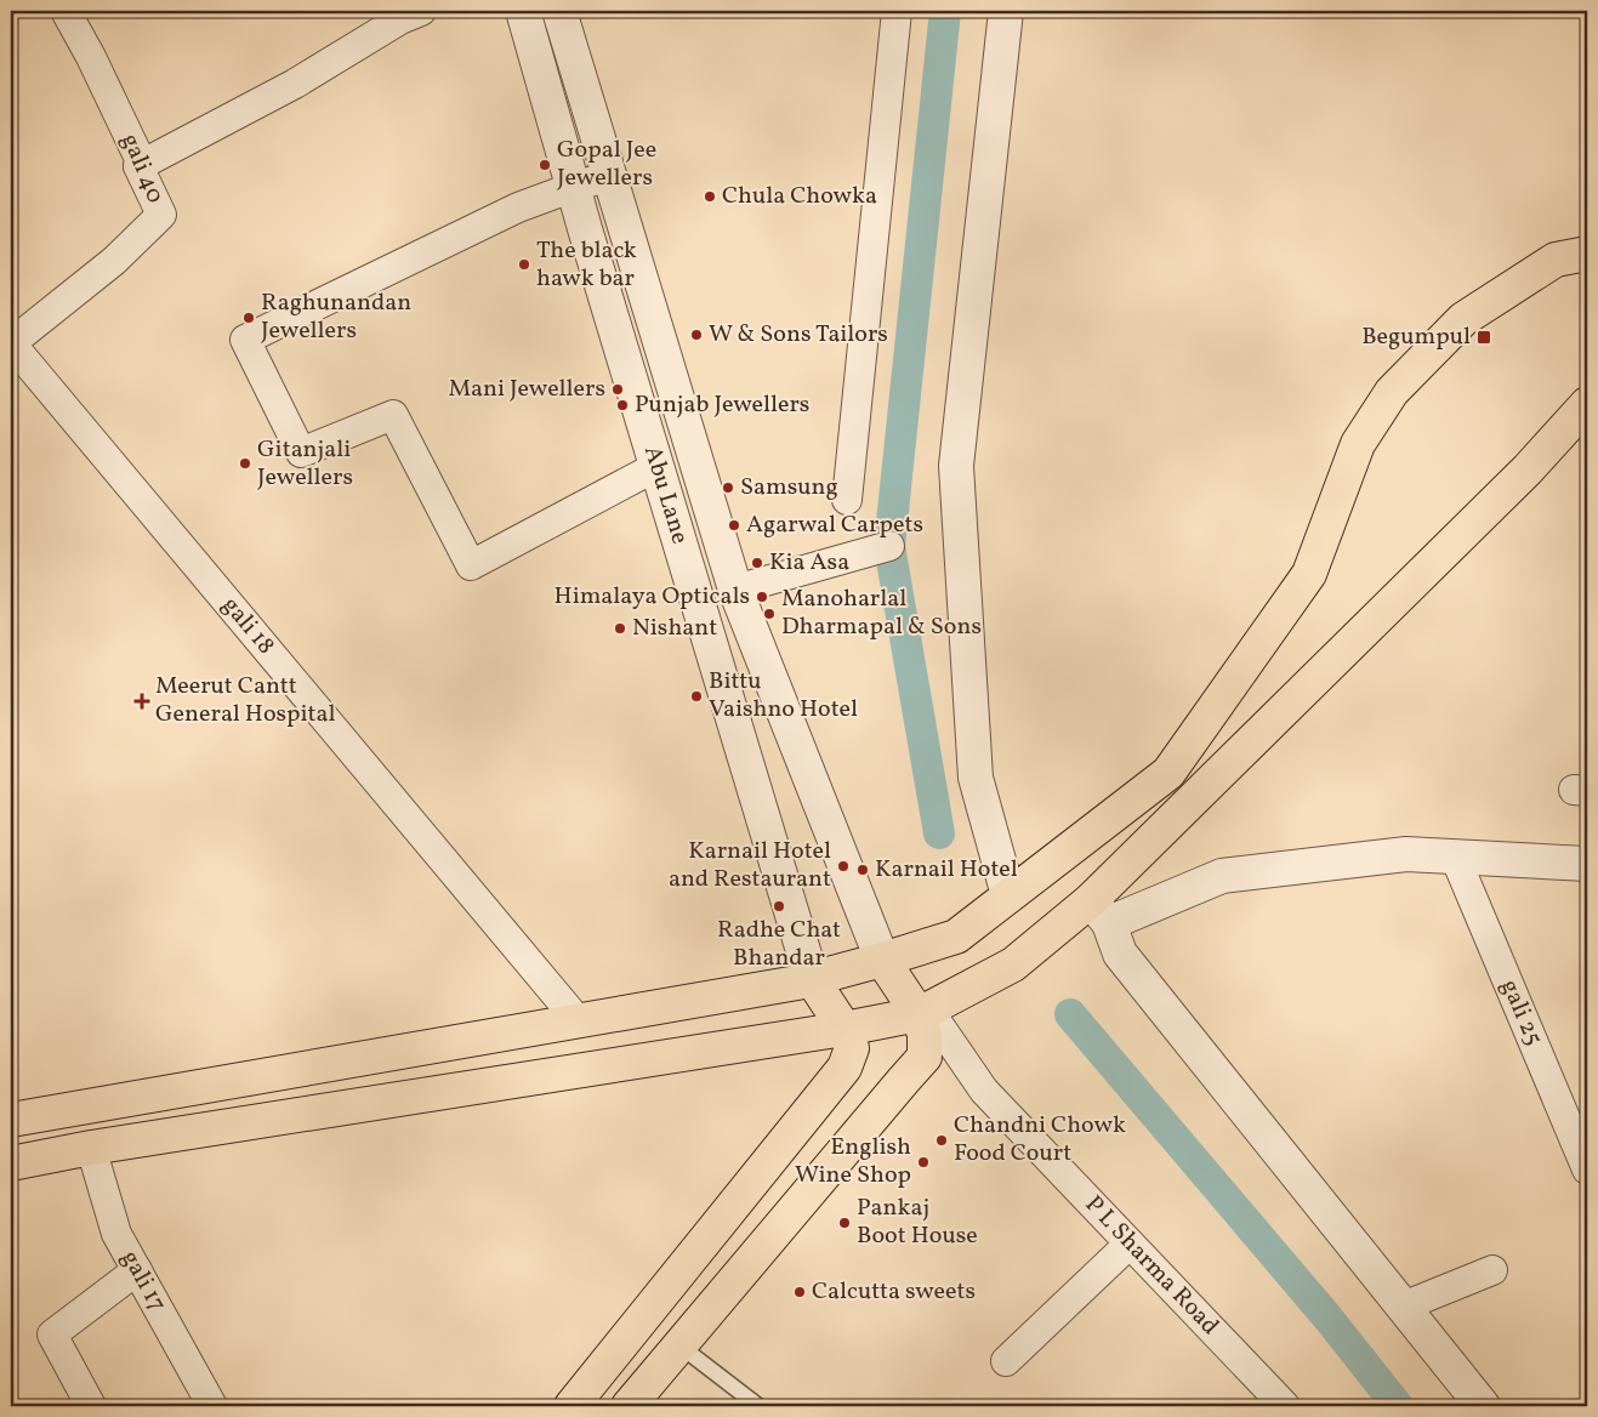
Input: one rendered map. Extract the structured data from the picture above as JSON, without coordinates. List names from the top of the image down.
{
  "streets": {
    "street": [
      "gali 40",
      "Abu Lane",
      "gali 18",
      "gali 25",
      "P L Sharma Road",
      "gali 17"
    ]
  },
  "crossings": [
    ["gali 40", "gali 18"]
  ],
  "places": {
    "other": [
      "Gopal Jee Jewellers",
      "Chula Chowka",
      "The black hawk bar",
      "Raghunandan Jewellers",
      "W & Sons Tailors",
      "Mani Jewellers",
      "Punjab Jewellers",
      "Gitanjali Jewellers",
      "Samsung",
      "Agarwal Carpets",
      "Kia Asa",
      "Himalaya Opticals",
      "Manoharlal Dharmapal & Sons",
      "Nishant",
      "Bittu Vaishno Hotel",
      "Karnail Hotel and Restaurant",
      "Karnail Hotel",
      "Radhe Chat Bhandar",
      "Chandni Chowk Food Court",
      "English Wine Shop",
      "Pankaj Boot House",
      "Calcutta sweets"
    ],
    "transit": ["Begumpul"],
    "health": ["Meerut Cantt General Hospital"]
  }
}
